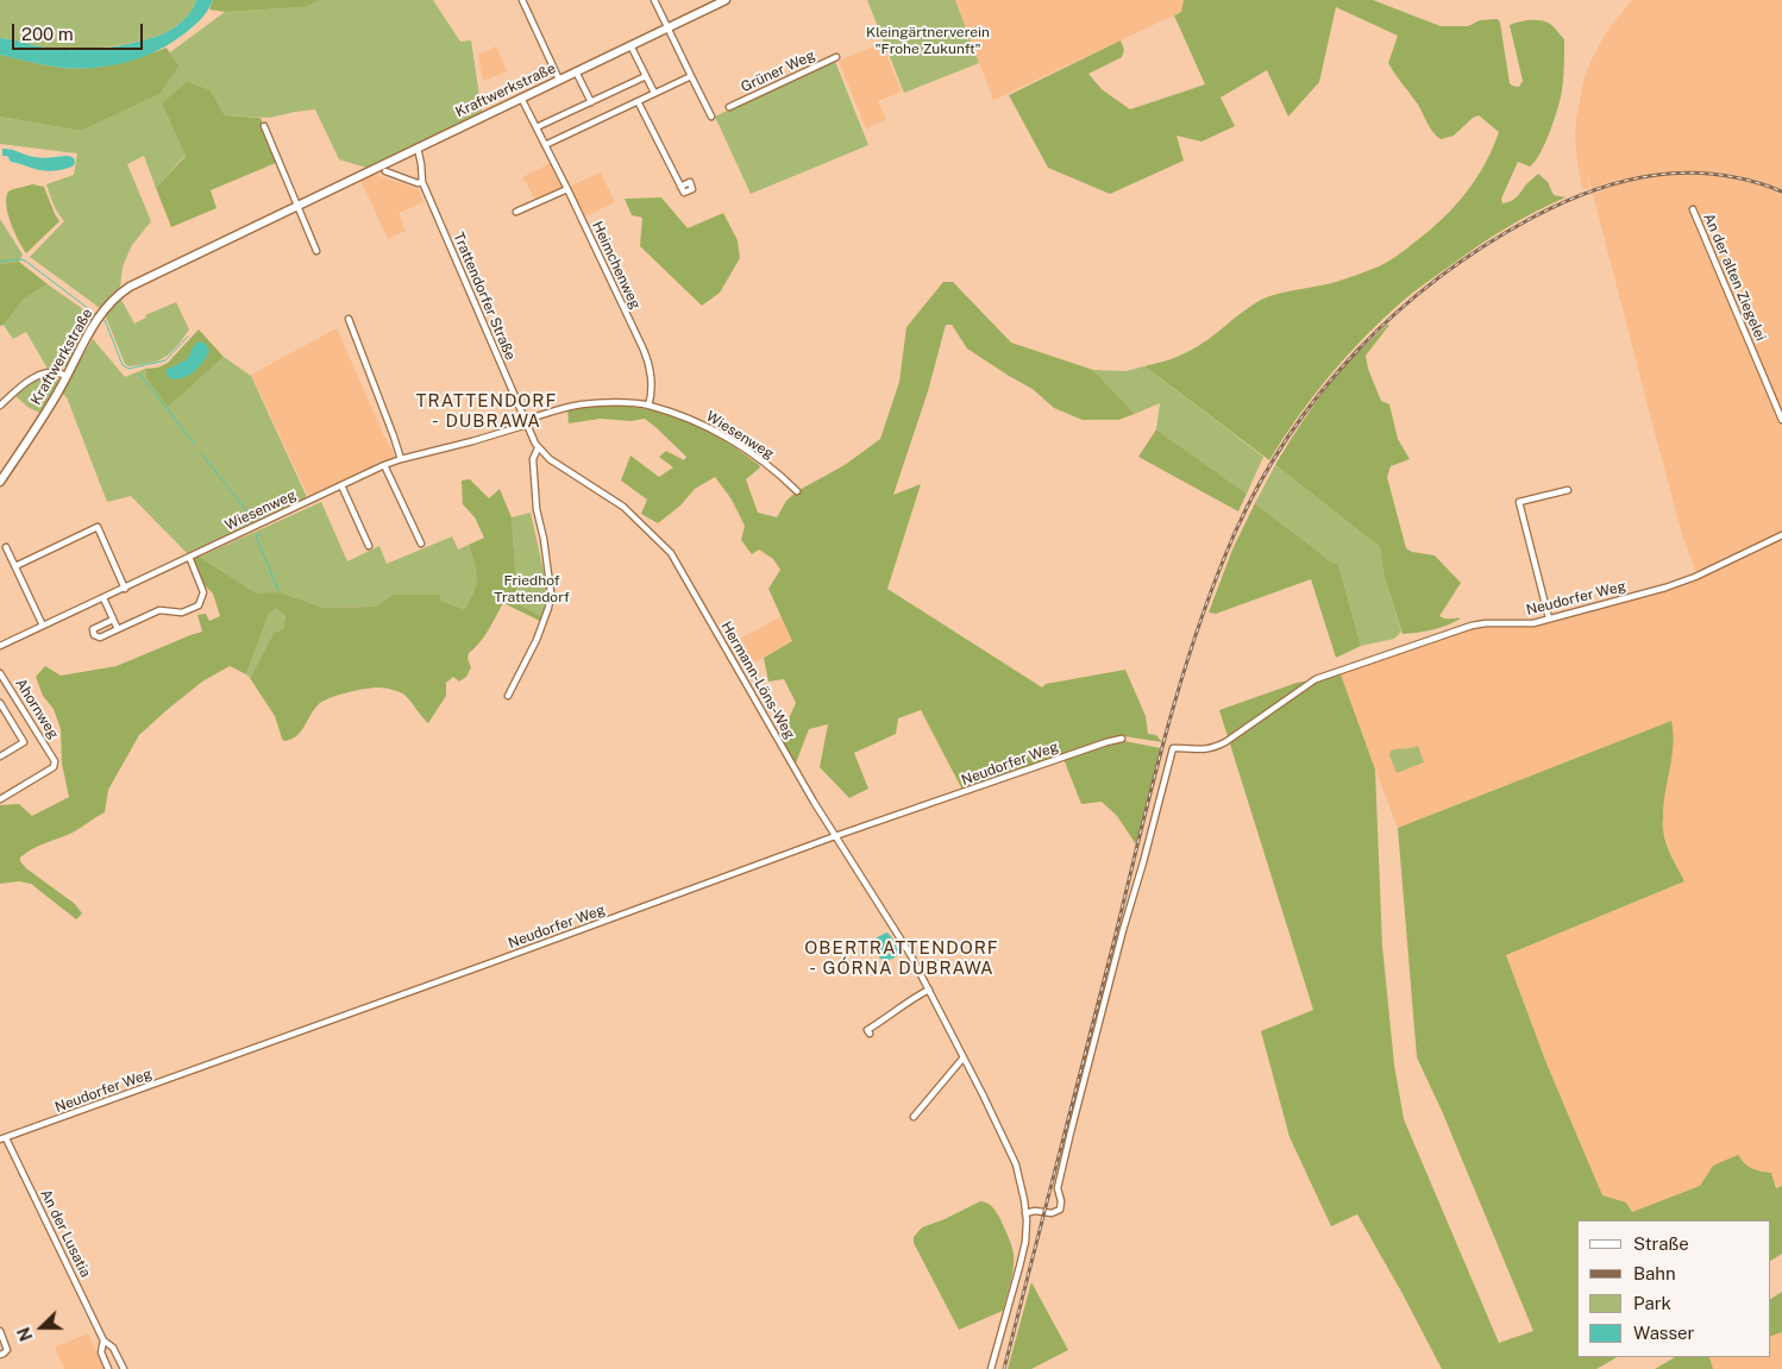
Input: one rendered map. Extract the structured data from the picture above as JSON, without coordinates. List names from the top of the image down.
{
  "streets": {
    "main road": ["Kraftwerkstraße"],
    "street": [
      "Grüner Weg",
      "Heimchenweg",
      "An der alten Ziegelei",
      "Trattendorfer Straße",
      "Wiesenweg",
      "Neudorfer Weg",
      "Hermann-Löns-Weg",
      "Ahornweg",
      "An der Lusatia"
    ]
  },
  "crossings": [
    ["Kraftwerkstraße", "Heimchenweg"],
    ["Kraftwerkstraße", "Trattendorfer Straße"],
    ["Heimchenweg", "Wiesenweg"],
    ["Trattendorfer Straße", "Wiesenweg"],
    ["Trattendorfer Straße", "Hermann-Löns-Weg"],
    ["Wiesenweg", "Hermann-Löns-Weg"],
    ["Neudorfer Weg", "Hermann-Löns-Weg"],
    ["Neudorfer Weg", "An der Lusatia"]
  ],
  "districts": ["TRATTENDORF - DUBRAWA", "OBERTRATTENDORF - GÓRNA DUBRAWA"],
  "parks": ["Kleingärtnerverein \"Frohe Zukunft\"", "Friedhof Trattendorf"],
  "legend": [
    "Straße",
    "Bahn",
    "Park",
    "Wasser"
  ],
  "scale_bar": "200 m",
  "north": "left"
}
